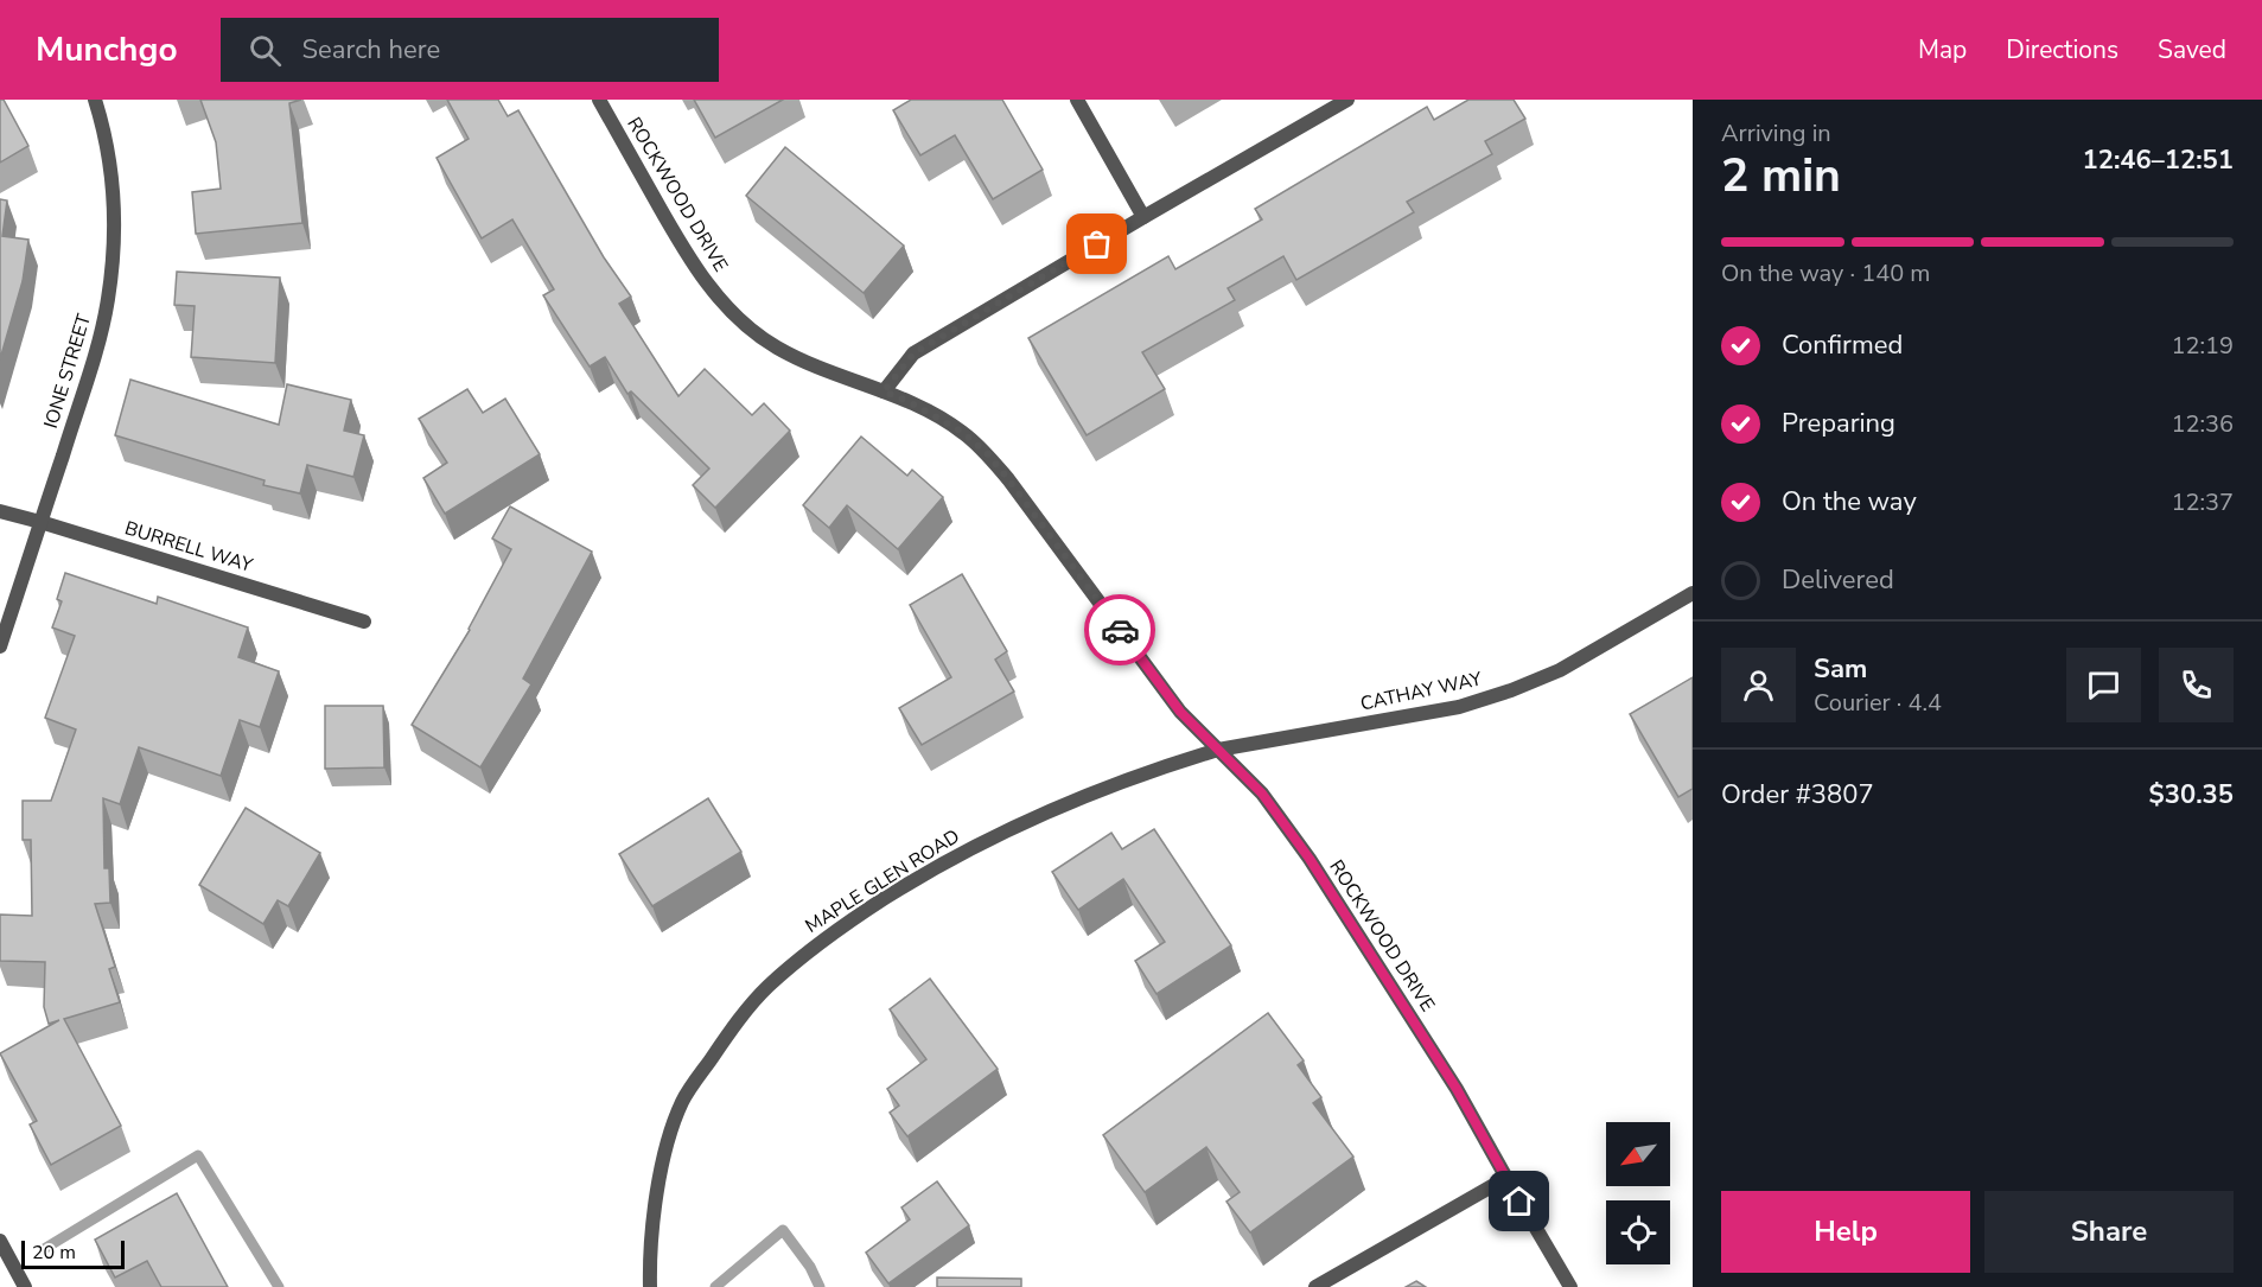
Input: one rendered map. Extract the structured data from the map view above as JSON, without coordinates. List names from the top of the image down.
{
  "streets": {
    "street": [
      "ROCKWOOD DRIVE",
      "IONE STREET",
      "BURRELL WAY",
      "CATHAY WAY",
      "MAPLE GLEN ROAD"
    ]
  },
  "crossings": [
    ["ROCKWOOD DRIVE", "CATHAY WAY"],
    ["ROCKWOOD DRIVE", "MAPLE GLEN ROAD"],
    ["IONE STREET", "BURRELL WAY"],
    ["CATHAY WAY", "MAPLE GLEN ROAD"]
  ],
  "scale_bar": "20 m",
  "north": "bottom left",
  "page": {
    "header": "Munchgo",
    "search": "Search here",
    "nav": ["Map", "Directions", "Saved"],
    "heading": ["2 min", "Arriving in", "12:46–12:51"],
    "panel": [
      "Sam",
      "Courier · 4.4",
      "Order #3807",
      "$30.35"
    ],
    "bar": "On the way · 140 m",
    "list": [
      ["Confirmed", "12:19"],
      ["Preparing", "12:36"],
      ["On the way", "12:37"],
      "Delivered"
    ],
    "buttons": ["Help", "Share"],
    "scale": "20 m"
  }
}
